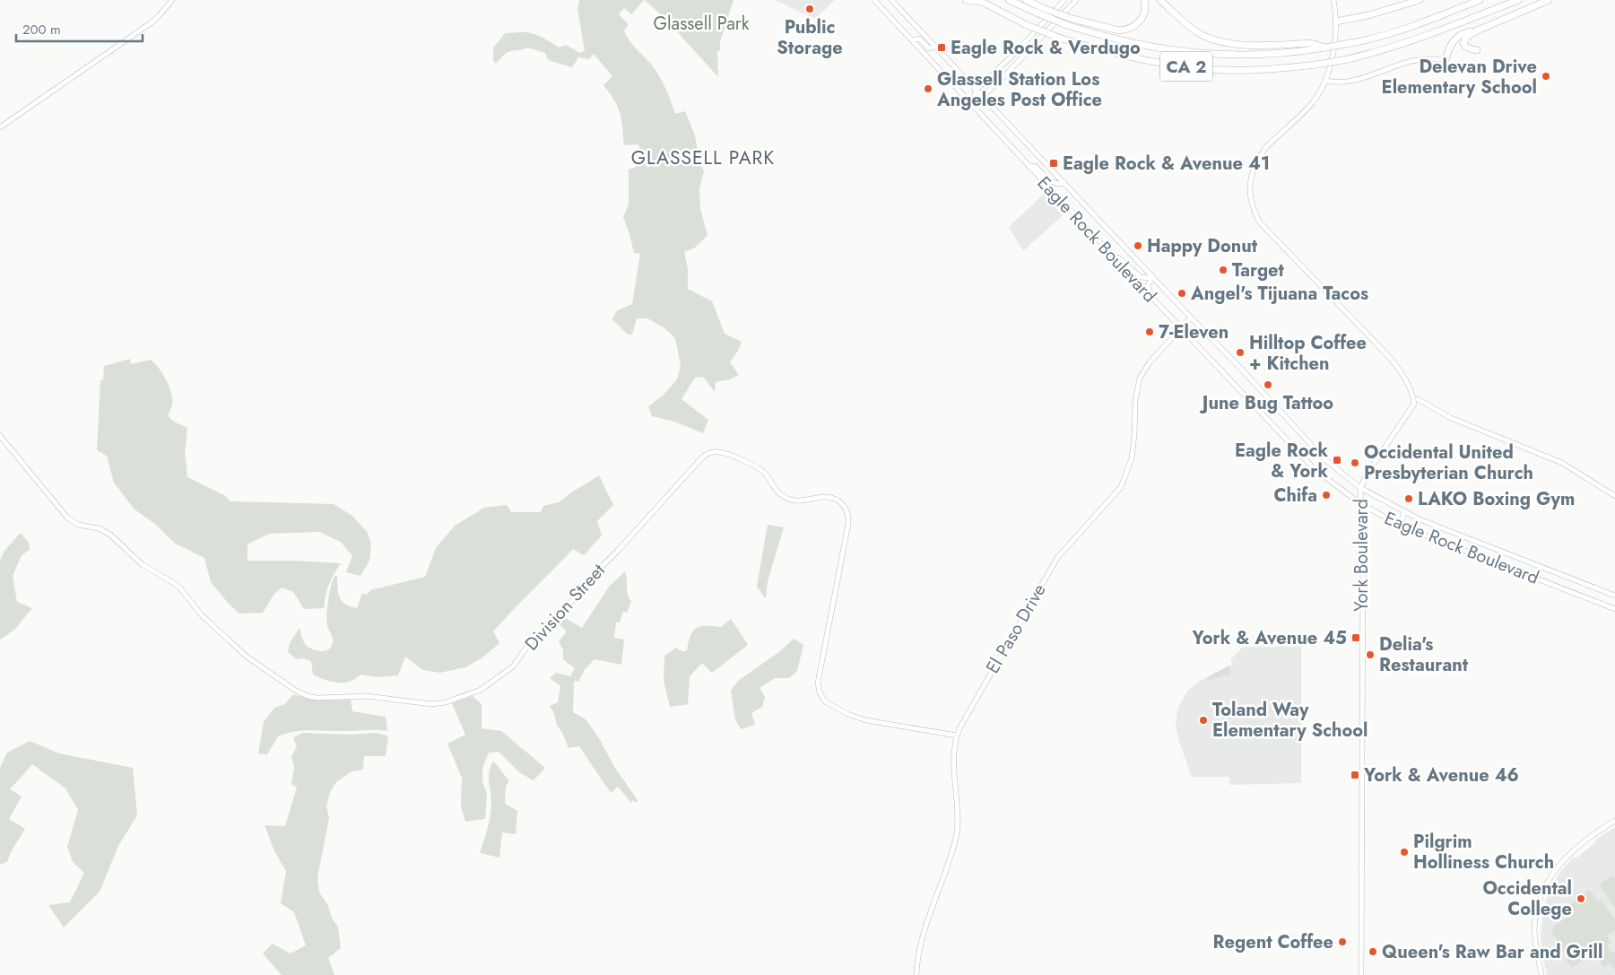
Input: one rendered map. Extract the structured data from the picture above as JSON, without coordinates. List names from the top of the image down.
{
  "streets": {
    "highway": ["CA 2"],
    "street": [
      "Eagle Rock Boulevard",
      "York Boulevard",
      "Division Street",
      "El Paso Drive"
    ]
  },
  "crossings": [
    ["Eagle Rock Boulevard", "York Boulevard"],
    ["Eagle Rock Boulevard", "El Paso Drive"],
    ["Division Street", "El Paso Drive"]
  ],
  "districts": ["GLASSELL PARK"],
  "parks": ["Glassell Park"],
  "places": {
    "other": [
      "Public Storage",
      "Delevan Drive Elementary School",
      "Glassell Station Los Angeles Post Office",
      "Happy Donut",
      "Target",
      "Angel's Tijuana Tacos",
      "7-Eleven",
      "Hilltop Coffee + Kitchen",
      "June Bug Tattoo",
      "Occidental United Presbyterian Church",
      "Chifa",
      "LAKO Boxing Gym",
      "Delia's Restaurant",
      "Toland Way Elementary School",
      "Pilgrim Holliness Church",
      "Occidental College",
      "Regent Coffee",
      "Queen's Raw Bar and Grill"
    ],
    "transit": [
      "Eagle Rock & Verdugo",
      "Eagle Rock & Avenue 41",
      "Eagle Rock & York",
      "York & Avenue 45",
      "York & Avenue 46"
    ]
  },
  "scale_bar": "200 m"
}
